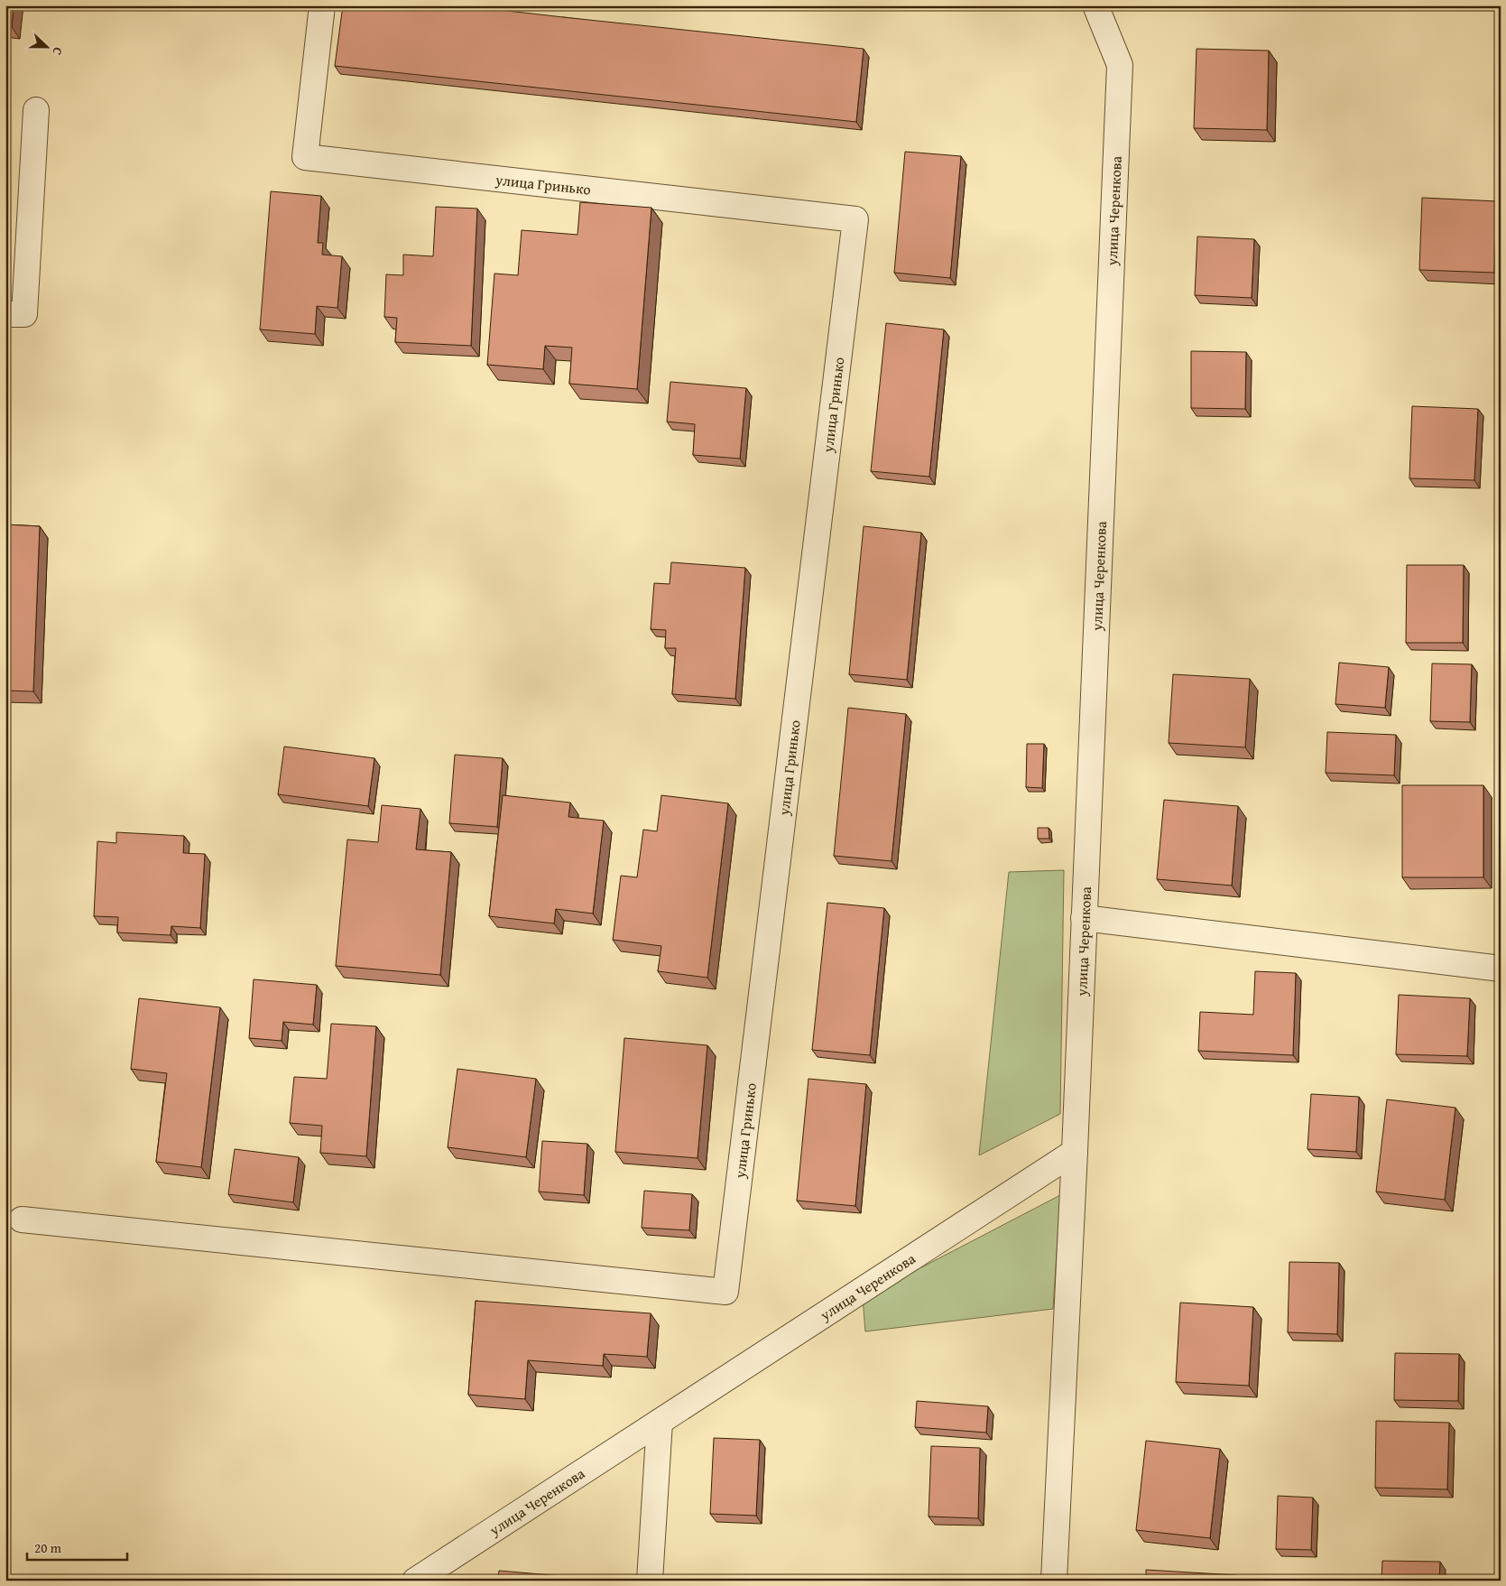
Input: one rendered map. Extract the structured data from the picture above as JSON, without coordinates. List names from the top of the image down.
{
  "streets": {
    "street": ["улица Гринько", "улица Черенкова"]
  },
  "scale_bar": "20 m",
  "north": "right"
}
